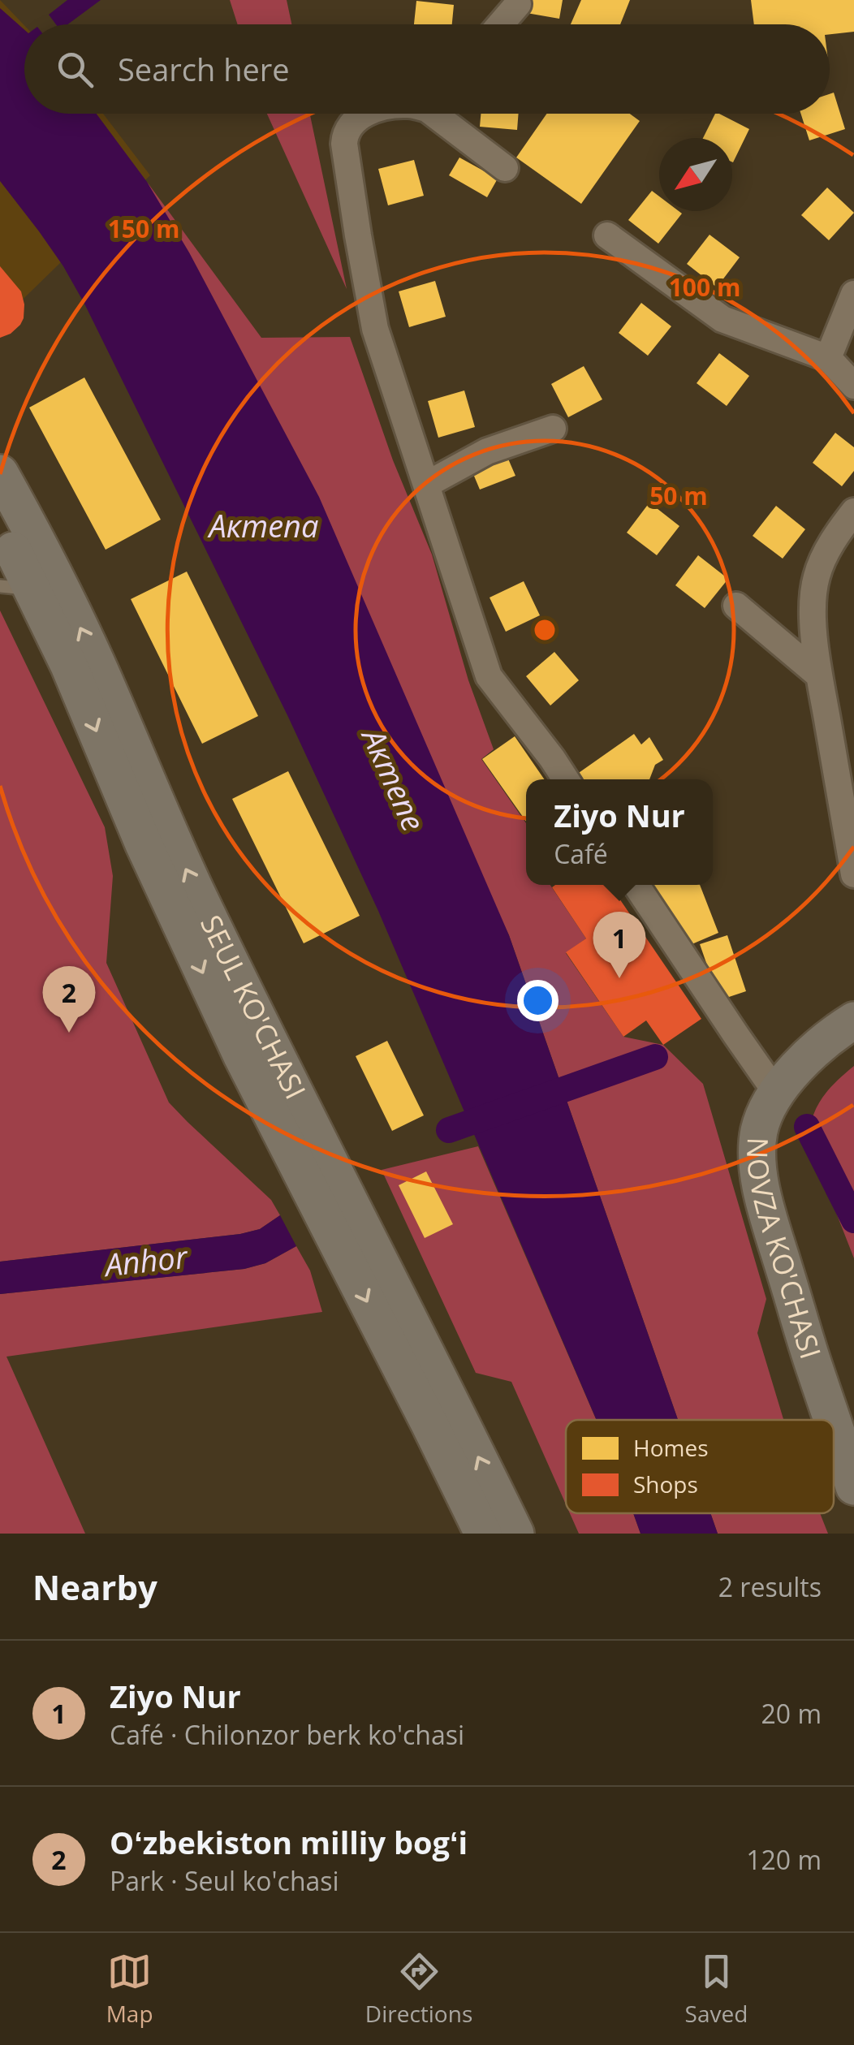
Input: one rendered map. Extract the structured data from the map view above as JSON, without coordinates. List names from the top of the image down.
{
  "streets": {
    "main road": ["SEUL KO'CHASI", "NOVZA KO'CHASI"]
  },
  "water": ["Актепа", "Актепе", "Anhor"],
  "legend": ["Homes", "Shops"],
  "north": "bottom left",
  "page": {
    "search": "Search here",
    "popup": ["Ziyo Nur", "Café"],
    "pins": ["1", "2"],
    "heading": ["Nearby", "2 results"],
    "list": [
      {
        "mark": "1",
        "name": "Ziyo Nur",
        "note": "Café · Chilonzor berk ko'chasi",
        "value": "20 m"
      },
      {
        "mark": "2",
        "name": "Oʻzbekiston milliy bogʻi",
        "note": "Park · Seul ko'chasi",
        "value": "120 m"
      }
    ],
    "nav": ["Map", "Directions", "Saved"]
  },
  "rings": ["150 m", "100 m", "50 m"]
}
